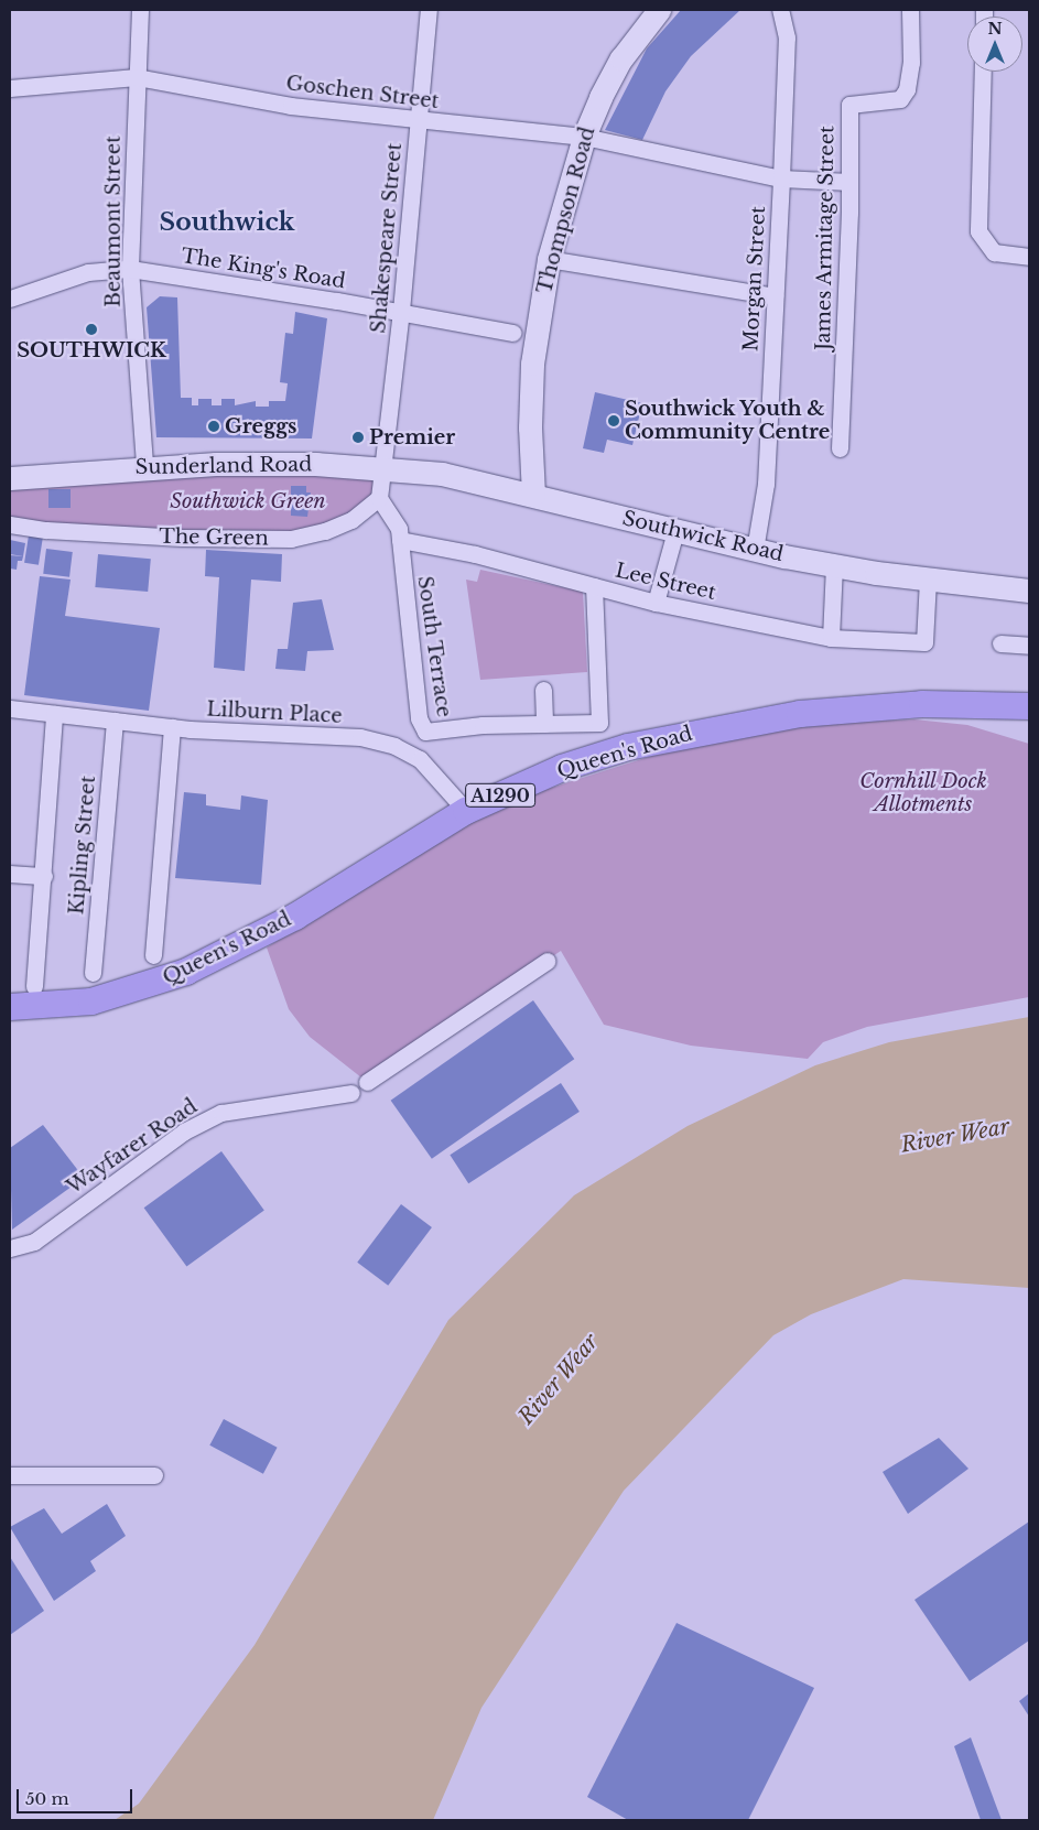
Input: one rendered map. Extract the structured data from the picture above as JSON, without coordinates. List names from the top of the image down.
{
  "streets": {
    "main road": [
      "Thompson Road",
      "Sunderland Road",
      "Southwick Road",
      "Queen's Road",
      "A1290"
    ],
    "street": [
      "Goschen Street",
      "Beaumont Street",
      "Shakespeare Street",
      "James Armitage Street",
      "The King's Road",
      "Morgan Street",
      "The Green",
      "Lee Street",
      "South Terrace",
      "Lilburn Place",
      "Kipling Street",
      "Wayfarer Road"
    ]
  },
  "crossings": [
    ["Goschen Street", "Thompson Road"],
    ["Goschen Street", "Beaumont Street"],
    ["Goschen Street", "Shakespeare Street"],
    ["Goschen Street", "James Armitage Street"],
    ["Goschen Street", "Morgan Street"],
    ["Thompson Road", "Southwick Road"],
    ["Beaumont Street", "The King's Road"],
    ["Beaumont Street", "Sunderland Road"],
    ["Shakespeare Street", "The King's Road"],
    ["Shakespeare Street", "Sunderland Road"],
    ["Shakespeare Street", "Southwick Road"],
    ["Morgan Street", "Southwick Road"],
    ["Sunderland Road", "Southwick Road"],
    ["Southwick Road", "Lee Street"],
    ["The Green", "South Terrace"],
    ["Lee Street", "South Terrace"],
    ["Lilburn Place", "Queen's Road"],
    ["Lilburn Place", "Kipling Street"]
  ],
  "districts": ["Southwick"],
  "water": ["River Wear"],
  "parks": ["Southwick Green", "Cornhill Dock Allotments"],
  "places": [
    "SOUTHWICK",
    "Southwick Youth & Community Centre",
    "Greggs",
    "Premier"
  ],
  "scale_bar": "50 m",
  "north": "top"
}
